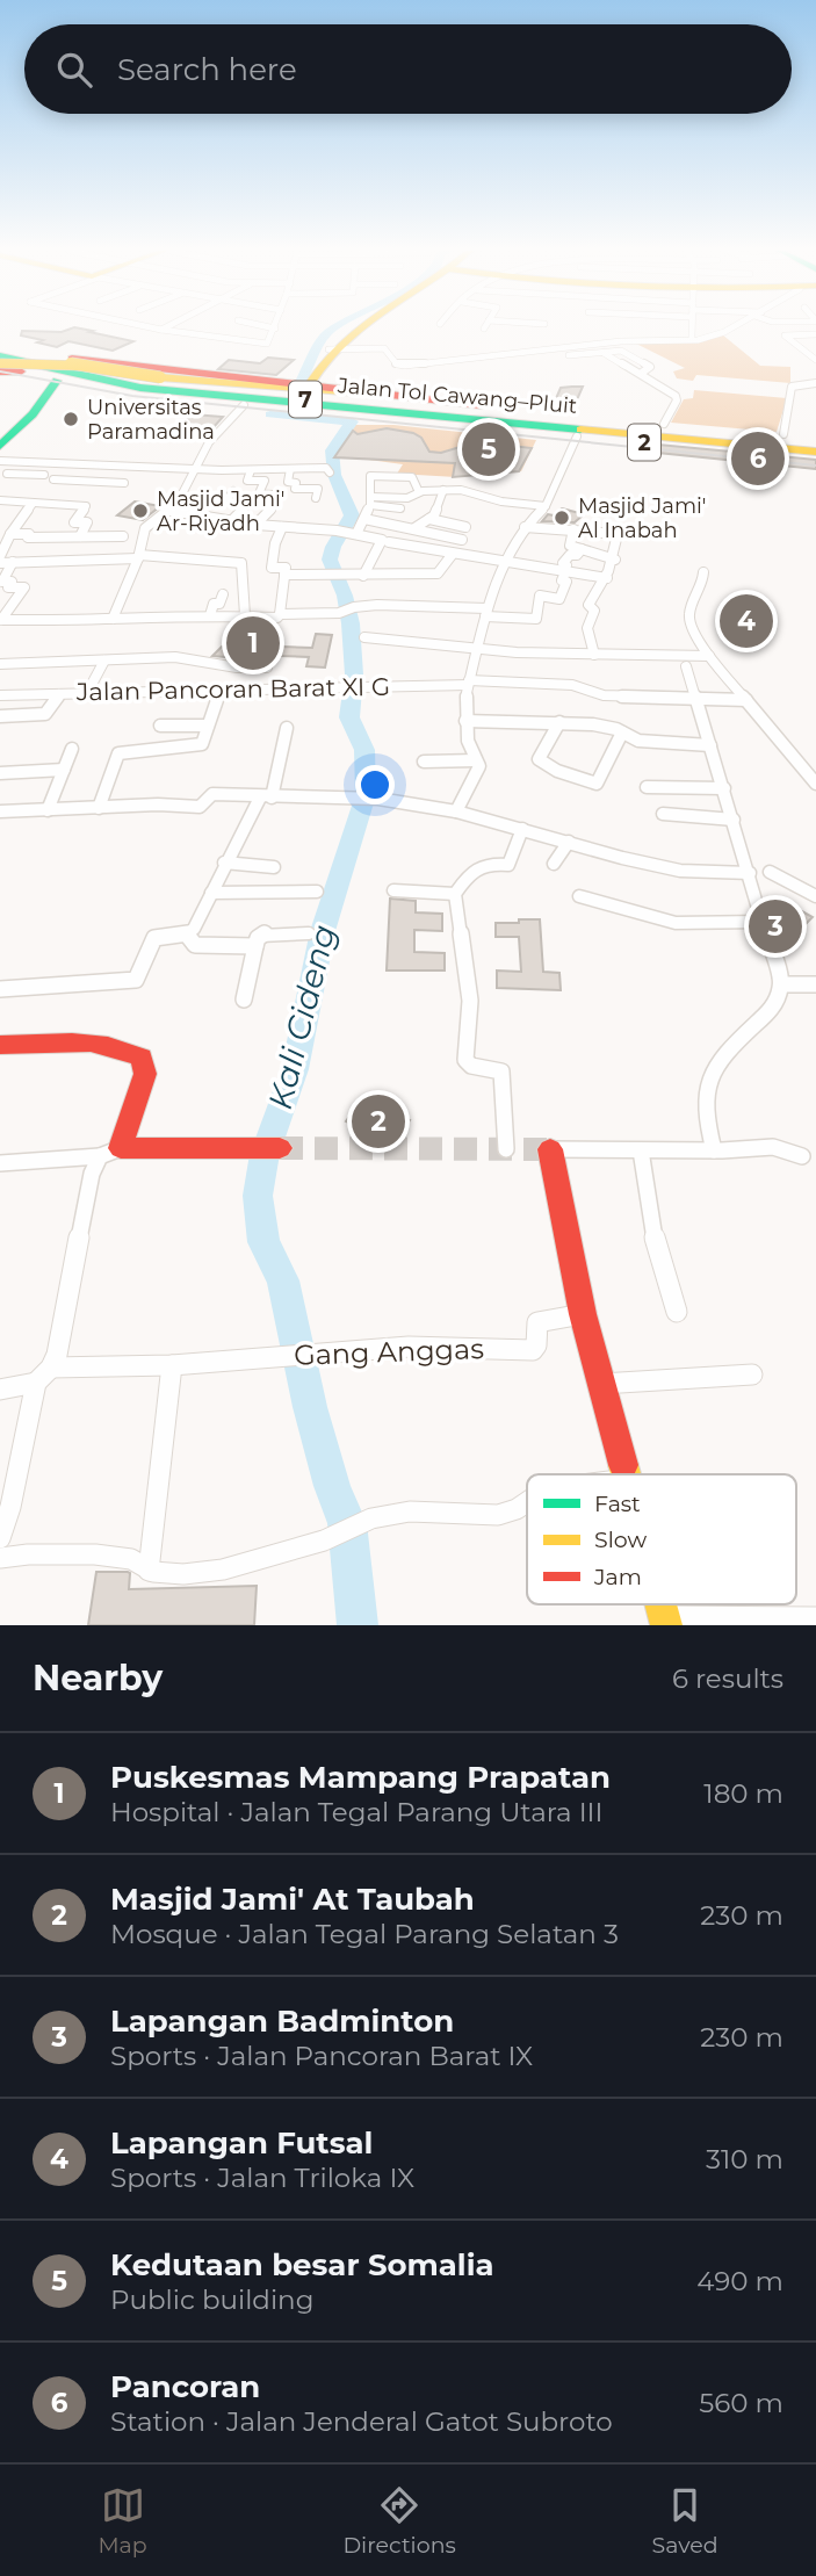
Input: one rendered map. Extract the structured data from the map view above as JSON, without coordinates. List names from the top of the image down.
{
  "streets": {
    "main road": ["Jalan Tol Cawang–Pluit", "7", "2"],
    "street": ["Jalan Pancoran Barat XI G", "Gang Anggas"]
  },
  "crossings": [
    ["Jalan Tol Cawang–Pluit", "2"]
  ],
  "water": ["Kali Cideng"],
  "places": ["Universitas Paramadina", "Masjid Jami' Ar-Riyadh", "Masjid Jami' Al Inabah"],
  "legend": ["Fast", "Slow", "Jam"],
  "page": {
    "search": "Search here",
    "pins": [
      "5",
      "6",
      "4",
      "1",
      "3",
      "2"
    ],
    "heading": ["Nearby", "6 results"],
    "list": [
      {
        "mark": "1",
        "name": "Puskesmas Mampang Prapatan",
        "note": "Hospital · Jalan Tegal Parang Utara III",
        "value": "180 m"
      },
      {
        "mark": "2",
        "name": "Masjid Jami' At Taubah",
        "note": "Mosque · Jalan Tegal Parang Selatan 3",
        "value": "230 m"
      },
      {
        "mark": "3",
        "name": "Lapangan Badminton",
        "note": "Sports · Jalan Pancoran Barat IX",
        "value": "230 m"
      },
      {
        "mark": "4",
        "name": "Lapangan Futsal",
        "note": "Sports · Jalan Triloka IX",
        "value": "310 m"
      },
      {
        "mark": "5",
        "name": "Kedutaan besar Somalia",
        "note": "Public building",
        "value": "490 m"
      },
      {
        "mark": "6",
        "name": "Pancoran",
        "note": "Station · Jalan Jenderal Gatot Subroto",
        "value": "560 m"
      }
    ],
    "nav": ["Map", "Directions", "Saved"]
  }
}
